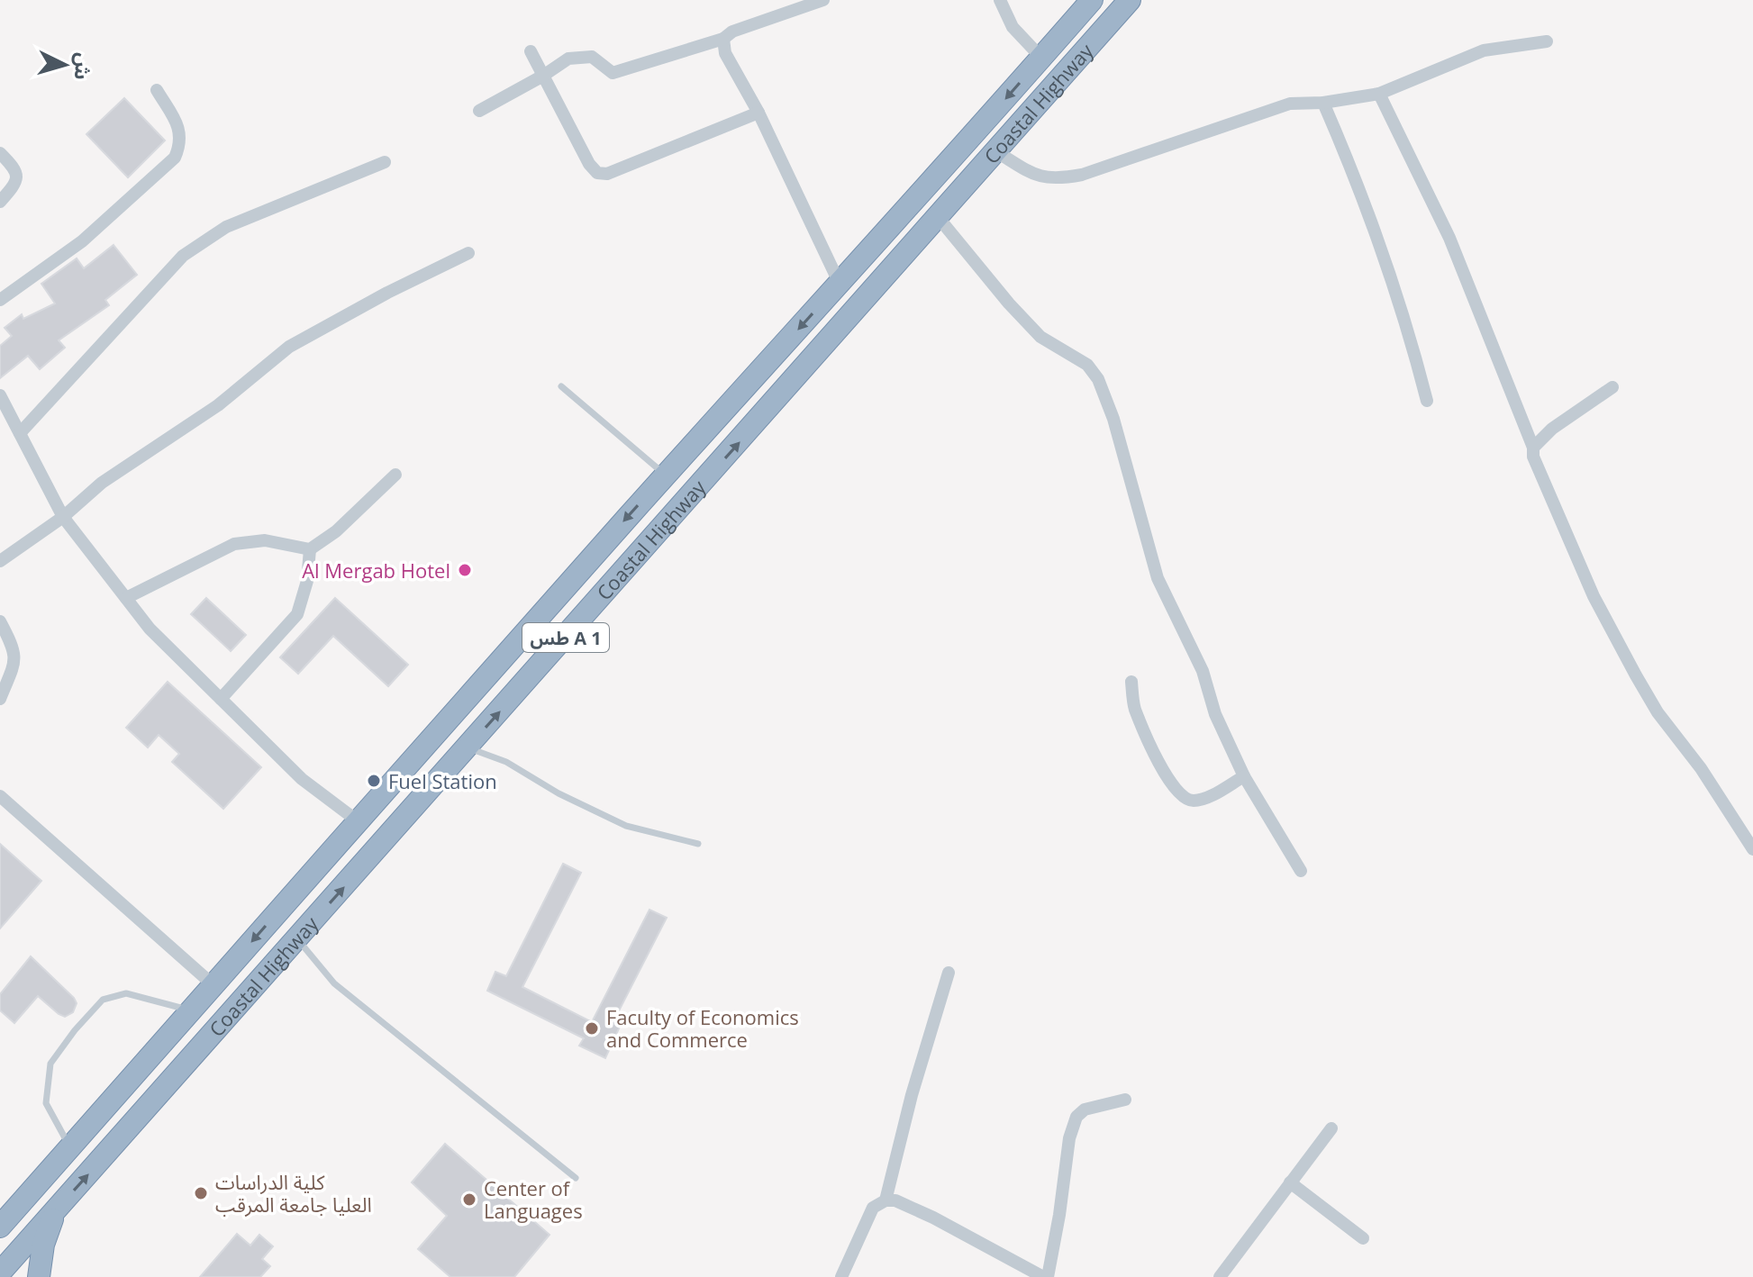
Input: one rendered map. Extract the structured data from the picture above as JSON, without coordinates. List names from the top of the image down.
{
  "streets": {
    "highway": ["Coastal Highway", "طس A 1"]
  },
  "places": [
    "Al Mergab Hotel",
    "Fuel Station",
    "Faculty of Economics and Commerce",
    "كلية الدراسات العليا جامعة المرقب",
    "Center of Languages"
  ],
  "north": "right"
}
